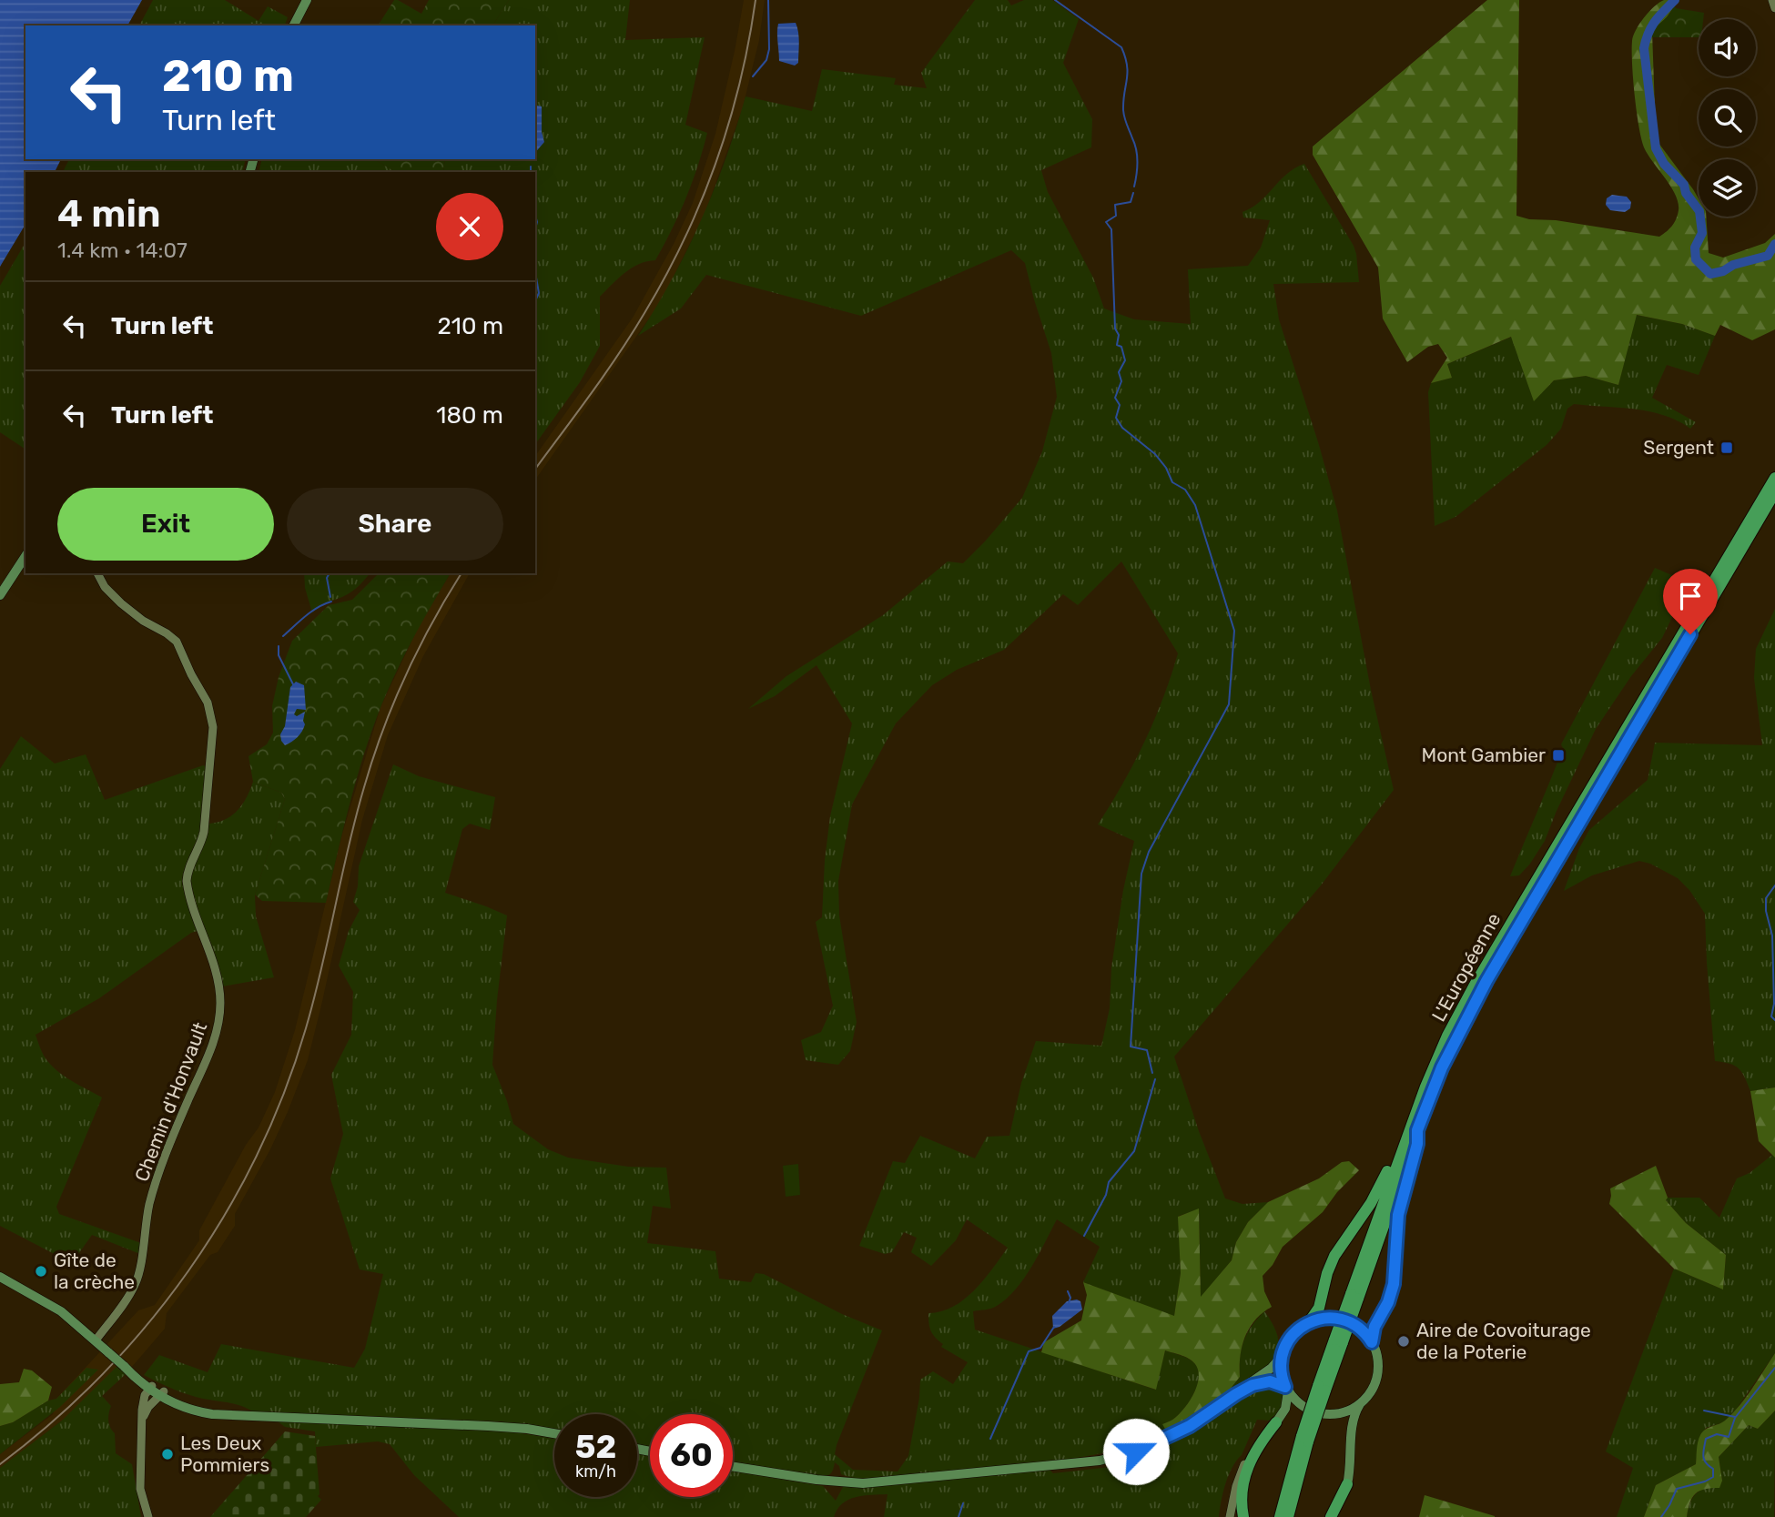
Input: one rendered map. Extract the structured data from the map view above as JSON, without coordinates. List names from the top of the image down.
{
  "streets": {
    "highway": ["L'Européenne"],
    "street": ["Chemin d'Honvault"]
  },
  "places": {
    "transit": ["Sergent", "Mont Gambier"],
    "other": ["Gîte de la crèche", "Aire de Covoiturage de la Poterie", "Les Deux Pommiers"]
  },
  "page": {
    "turn": ["210 m", "Turn left"],
    "heading": ["4 min", "1.4 km · 14:07"],
    "list": [
      {
        "name": "Turn left",
        "value": "210 m"
      },
      {
        "name": "Turn left",
        "value": "180 m"
      }
    ],
    "buttons": ["Exit", "Share"],
    "speed": "52 km/h",
    "limit": "60"
  }
}
